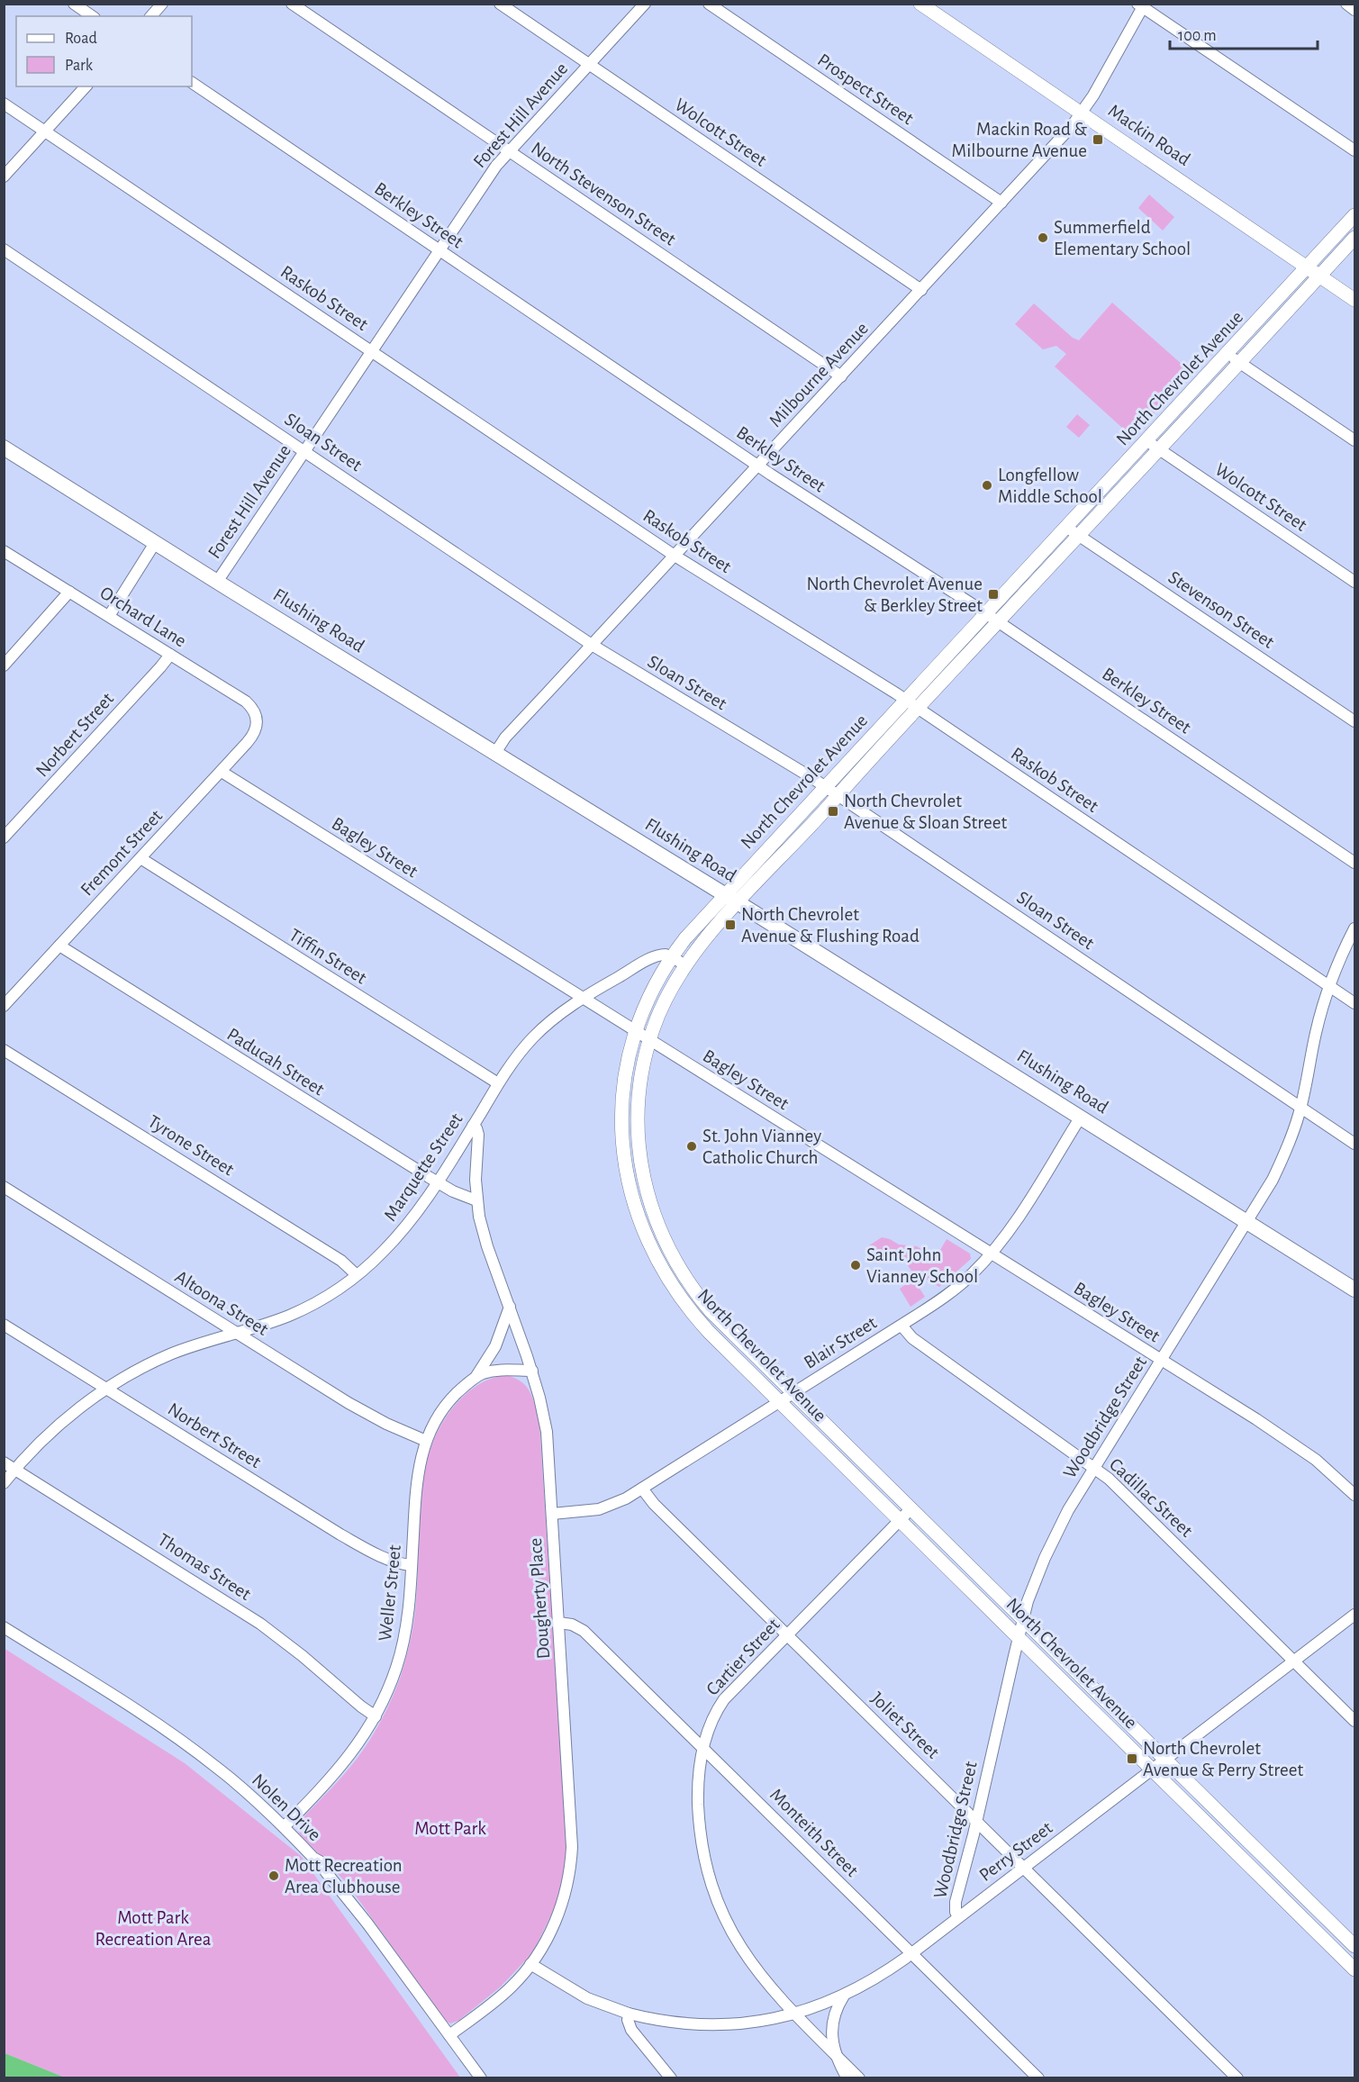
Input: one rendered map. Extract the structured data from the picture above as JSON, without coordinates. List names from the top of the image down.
{
  "streets": {
    "main road": ["Flushing Road"],
    "street": [
      "Prospect Street",
      "Forest Hill Avenue",
      "Wolcott Street",
      "Mackin Road",
      "North Stevenson Street",
      "Berkley Street",
      "Raskob Street",
      "Milbourne Avenue",
      "North Chevrolet Avenue",
      "Sloan Street",
      "Stevenson Street",
      "Orchard Lane",
      "Norbert Street",
      "Bagley Street",
      "Fremont Street",
      "Tiffin Street",
      "Paducah Street",
      "Tyrone Street",
      "Marquette Street",
      "Altoona Street",
      "Blair Street",
      "Woodbridge Street",
      "Cadillac Street",
      "Thomas Street",
      "Weller Street",
      "Dougherty Place",
      "Cartier Street",
      "Joliet Street",
      "Nolen Drive",
      "Monteith Street",
      "Perry Street"
    ]
  },
  "crossings": [
    ["Prospect Street", "Milbourne Avenue"],
    ["Forest Hill Avenue", "Wolcott Street"],
    ["Forest Hill Avenue", "North Stevenson Street"],
    ["Forest Hill Avenue", "Berkley Street"],
    ["Forest Hill Avenue", "Raskob Street"],
    ["Forest Hill Avenue", "Sloan Street"],
    ["Forest Hill Avenue", "Flushing Road"],
    ["Wolcott Street", "Milbourne Avenue"],
    ["Wolcott Street", "North Chevrolet Avenue"],
    ["Mackin Road", "Milbourne Avenue"],
    ["Mackin Road", "North Chevrolet Avenue"],
    ["North Stevenson Street", "Milbourne Avenue"],
    ["Berkley Street", "Milbourne Avenue"],
    ["Berkley Street", "North Chevrolet Avenue"],
    ["Raskob Street", "Milbourne Avenue"],
    ["Raskob Street", "North Chevrolet Avenue"],
    ["Raskob Street", "Woodbridge Street"],
    ["Milbourne Avenue", "Sloan Street"],
    ["Milbourne Avenue", "Flushing Road"],
    ["North Chevrolet Avenue", "Sloan Street"],
    ["North Chevrolet Avenue", "Stevenson Street"],
    ["North Chevrolet Avenue", "Flushing Road"],
    ["North Chevrolet Avenue", "Bagley Street"],
    ["North Chevrolet Avenue", "Marquette Street"],
    ["North Chevrolet Avenue", "Blair Street"],
    ["North Chevrolet Avenue", "Woodbridge Street"],
    ["North Chevrolet Avenue", "Cartier Street"],
    ["North Chevrolet Avenue", "Perry Street"],
    ["Sloan Street", "Woodbridge Street"],
    ["Orchard Lane", "Norbert Street"],
    ["Orchard Lane", "Fremont Street"],
    ["Flushing Road", "Blair Street"],
    ["Flushing Road", "Woodbridge Street"],
    ["Norbert Street", "Marquette Street"],
    ["Norbert Street", "Weller Street"],
    ["Bagley Street", "Fremont Street"],
    ["Bagley Street", "Marquette Street"],
    ["Bagley Street", "Blair Street"],
    ["Bagley Street", "Woodbridge Street"],
    ["Fremont Street", "Tiffin Street"],
    ["Fremont Street", "Paducah Street"],
    ["Tiffin Street", "Marquette Street"],
    ["Paducah Street", "Marquette Street"],
    ["Paducah Street", "Dougherty Place"],
    ["Tyrone Street", "Marquette Street"],
    ["Marquette Street", "Altoona Street"],
    ["Marquette Street", "Thomas Street"],
    ["Marquette Street", "Dougherty Place"],
    ["Altoona Street", "Weller Street"],
    ["Blair Street", "Cadillac Street"],
    ["Blair Street", "Dougherty Place"],
    ["Blair Street", "Joliet Street"],
    ["Woodbridge Street", "Cadillac Street"],
    ["Woodbridge Street", "Joliet Street"],
    ["Woodbridge Street", "Perry Street"],
    ["Cadillac Street", "Perry Street"],
    ["Thomas Street", "Weller Street"],
    ["Weller Street", "Dougherty Place"],
    ["Weller Street", "Nolen Drive"],
    ["Dougherty Place", "Nolen Drive"],
    ["Dougherty Place", "Monteith Street"],
    ["Dougherty Place", "Perry Street"],
    ["Cartier Street", "Joliet Street"],
    ["Cartier Street", "Monteith Street"],
    ["Cartier Street", "Perry Street"],
    ["Joliet Street", "Perry Street"],
    ["Monteith Street", "Perry Street"]
  ],
  "parks": ["Mott Park", "Mott Park Recreation Area"],
  "places": {
    "transit": [
      "Mackin Road & Milbourne Avenue",
      "North Chevrolet Avenue & Berkley Street",
      "North Chevrolet Avenue & Sloan Street",
      "North Chevrolet Avenue & Flushing Road",
      "North Chevrolet Avenue & Perry Street"
    ],
    "other": [
      "Summerfield Elementary School",
      "Longfellow Middle School",
      "St. John Vianney Catholic Church",
      "Saint John Vianney School",
      "Mott Recreation Area Clubhouse"
    ]
  },
  "legend": ["Road", "Park"],
  "scale_bar": "100 m"
}
